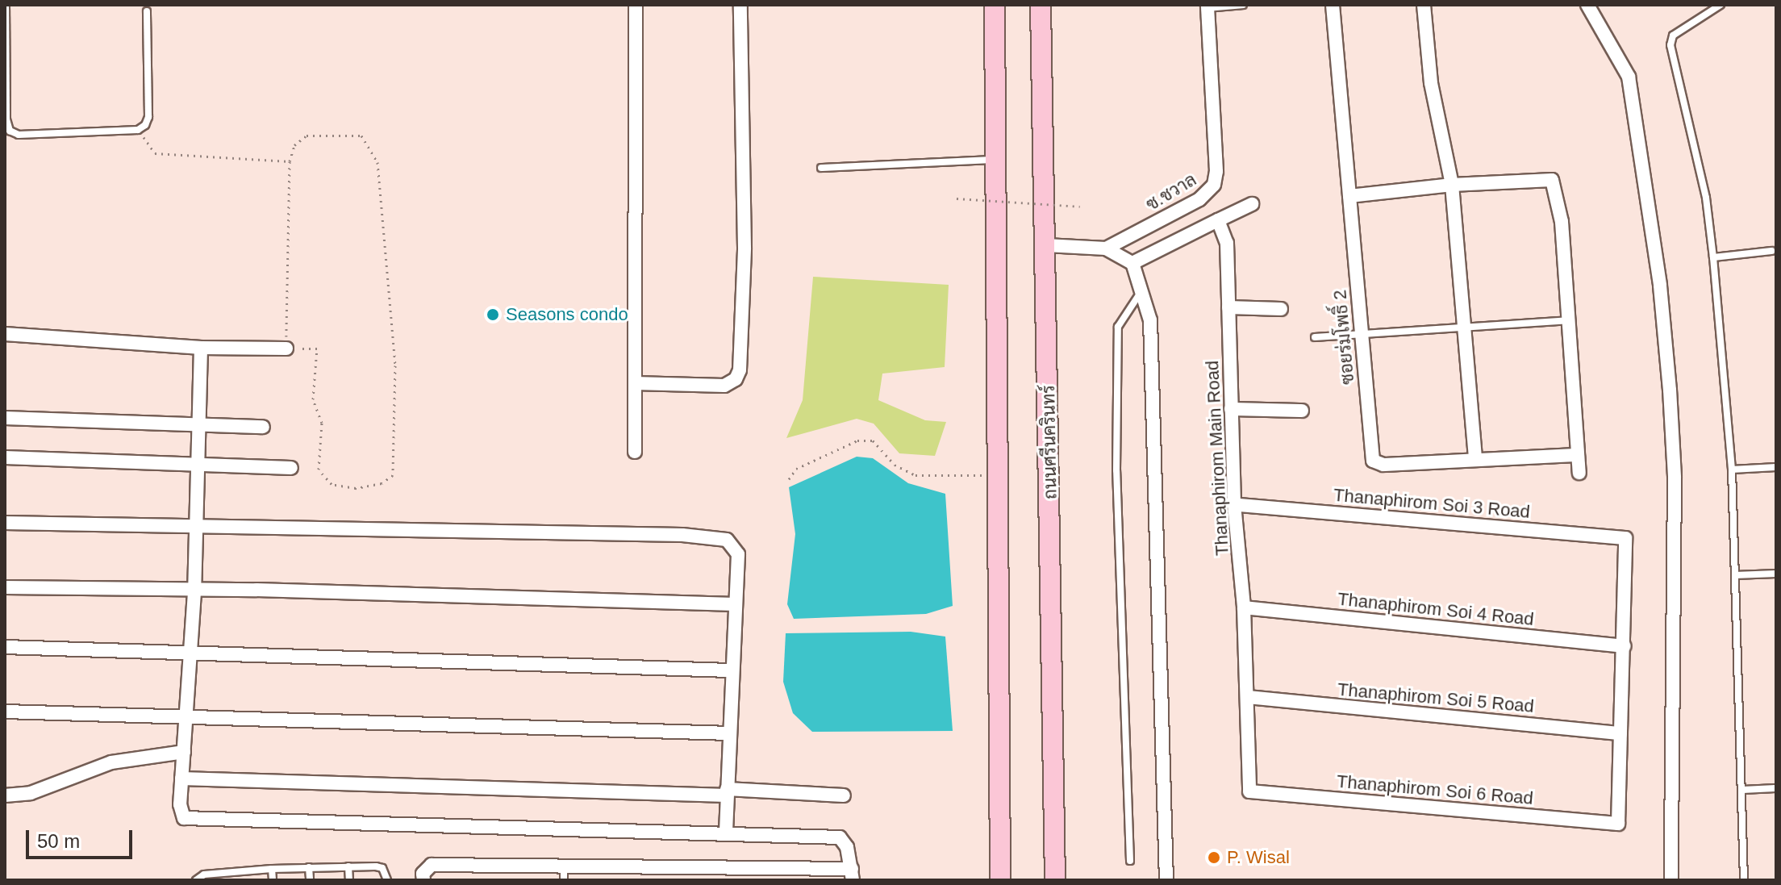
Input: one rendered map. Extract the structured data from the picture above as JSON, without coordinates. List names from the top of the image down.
{
  "streets": {
    "main road": ["ถนนศรีนครินทร์"],
    "street": [
      "ซ.ชวาล",
      "ซอยร่มโพธิ์ 2",
      "Thanaphirom Main Road",
      "Thanaphirom Soi 3 Road",
      "Thanaphirom Soi 4 Road",
      "Thanaphirom Soi 5 Road",
      "Thanaphirom Soi 6 Road"
    ]
  },
  "crossings": [
    ["Thanaphirom Main Road", "Thanaphirom Soi 3 Road"],
    ["Thanaphirom Main Road", "Thanaphirom Soi 4 Road"],
    ["Thanaphirom Main Road", "Thanaphirom Soi 5 Road"],
    ["Thanaphirom Main Road", "Thanaphirom Soi 6 Road"],
    ["Thanaphirom Soi 3 Road", "Thanaphirom Soi 4 Road"],
    ["Thanaphirom Soi 5 Road", "Thanaphirom Soi 6 Road"]
  ],
  "places": ["Seasons condo", "P. Wisal"],
  "scale_bar": "50 m"
}
